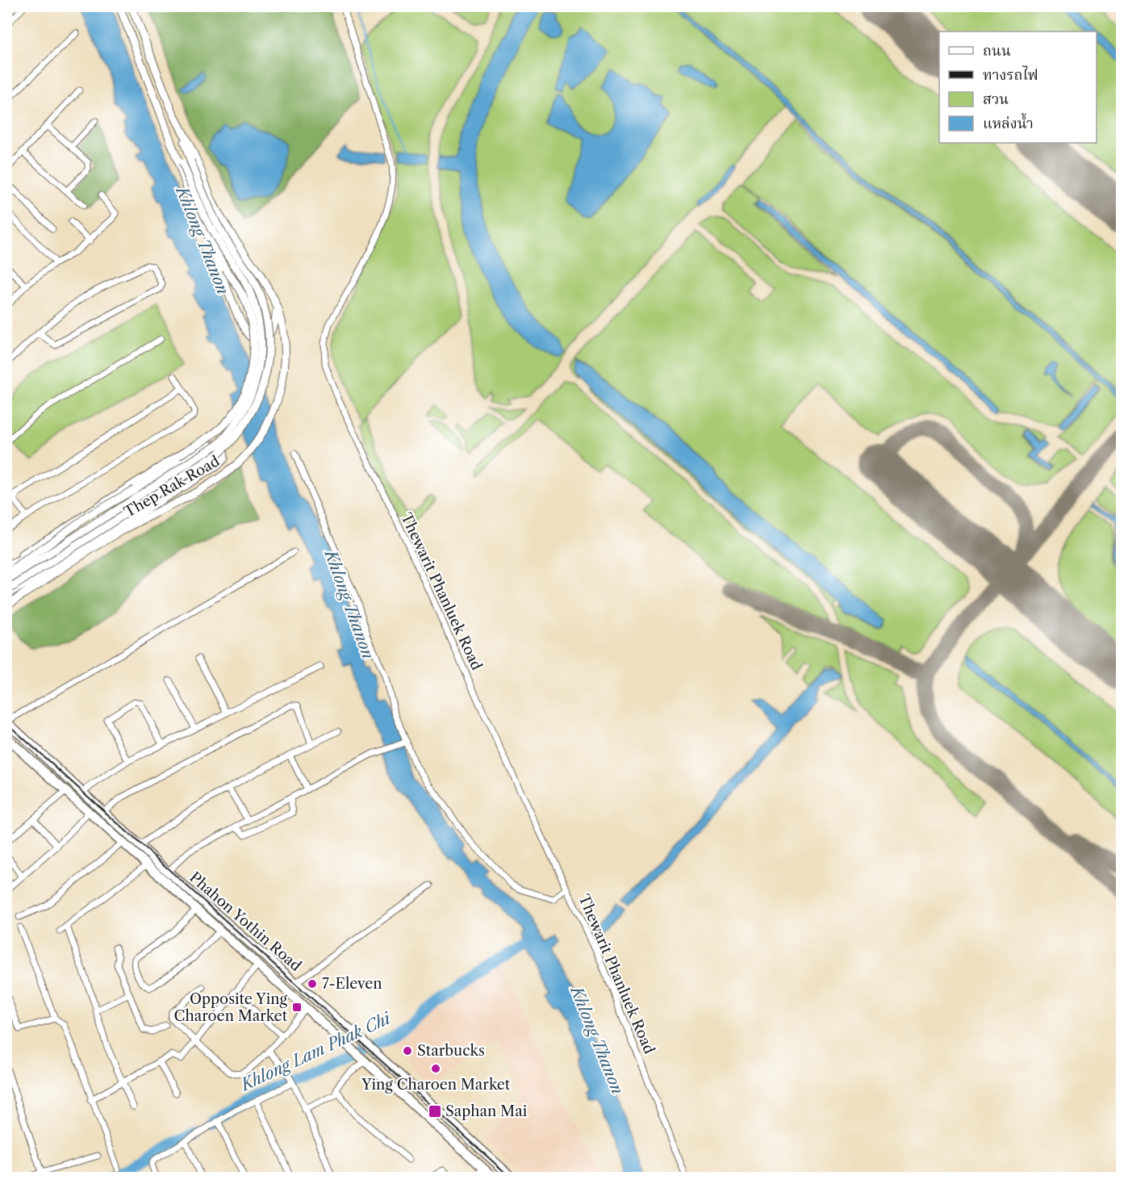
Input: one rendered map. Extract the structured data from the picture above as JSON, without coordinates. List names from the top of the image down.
{
  "streets": {
    "main road": ["Thep Rak Road", "Phahon Yothin Road"],
    "street": ["Thewarit Phanluek Road"]
  },
  "water": ["Khlong Thanon", "Khlong Lam Phak Chi"],
  "places": {
    "other": ["7-Eleven", "Starbucks", "Ying Charoen Market"],
    "transit": ["Opposite Ying Charoen Market", "Saphan Mai"]
  },
  "legend": [
    "ถนน",
    "ทางรถไฟ",
    "สวน",
    "แหล่งน้ำ"
  ]
}
